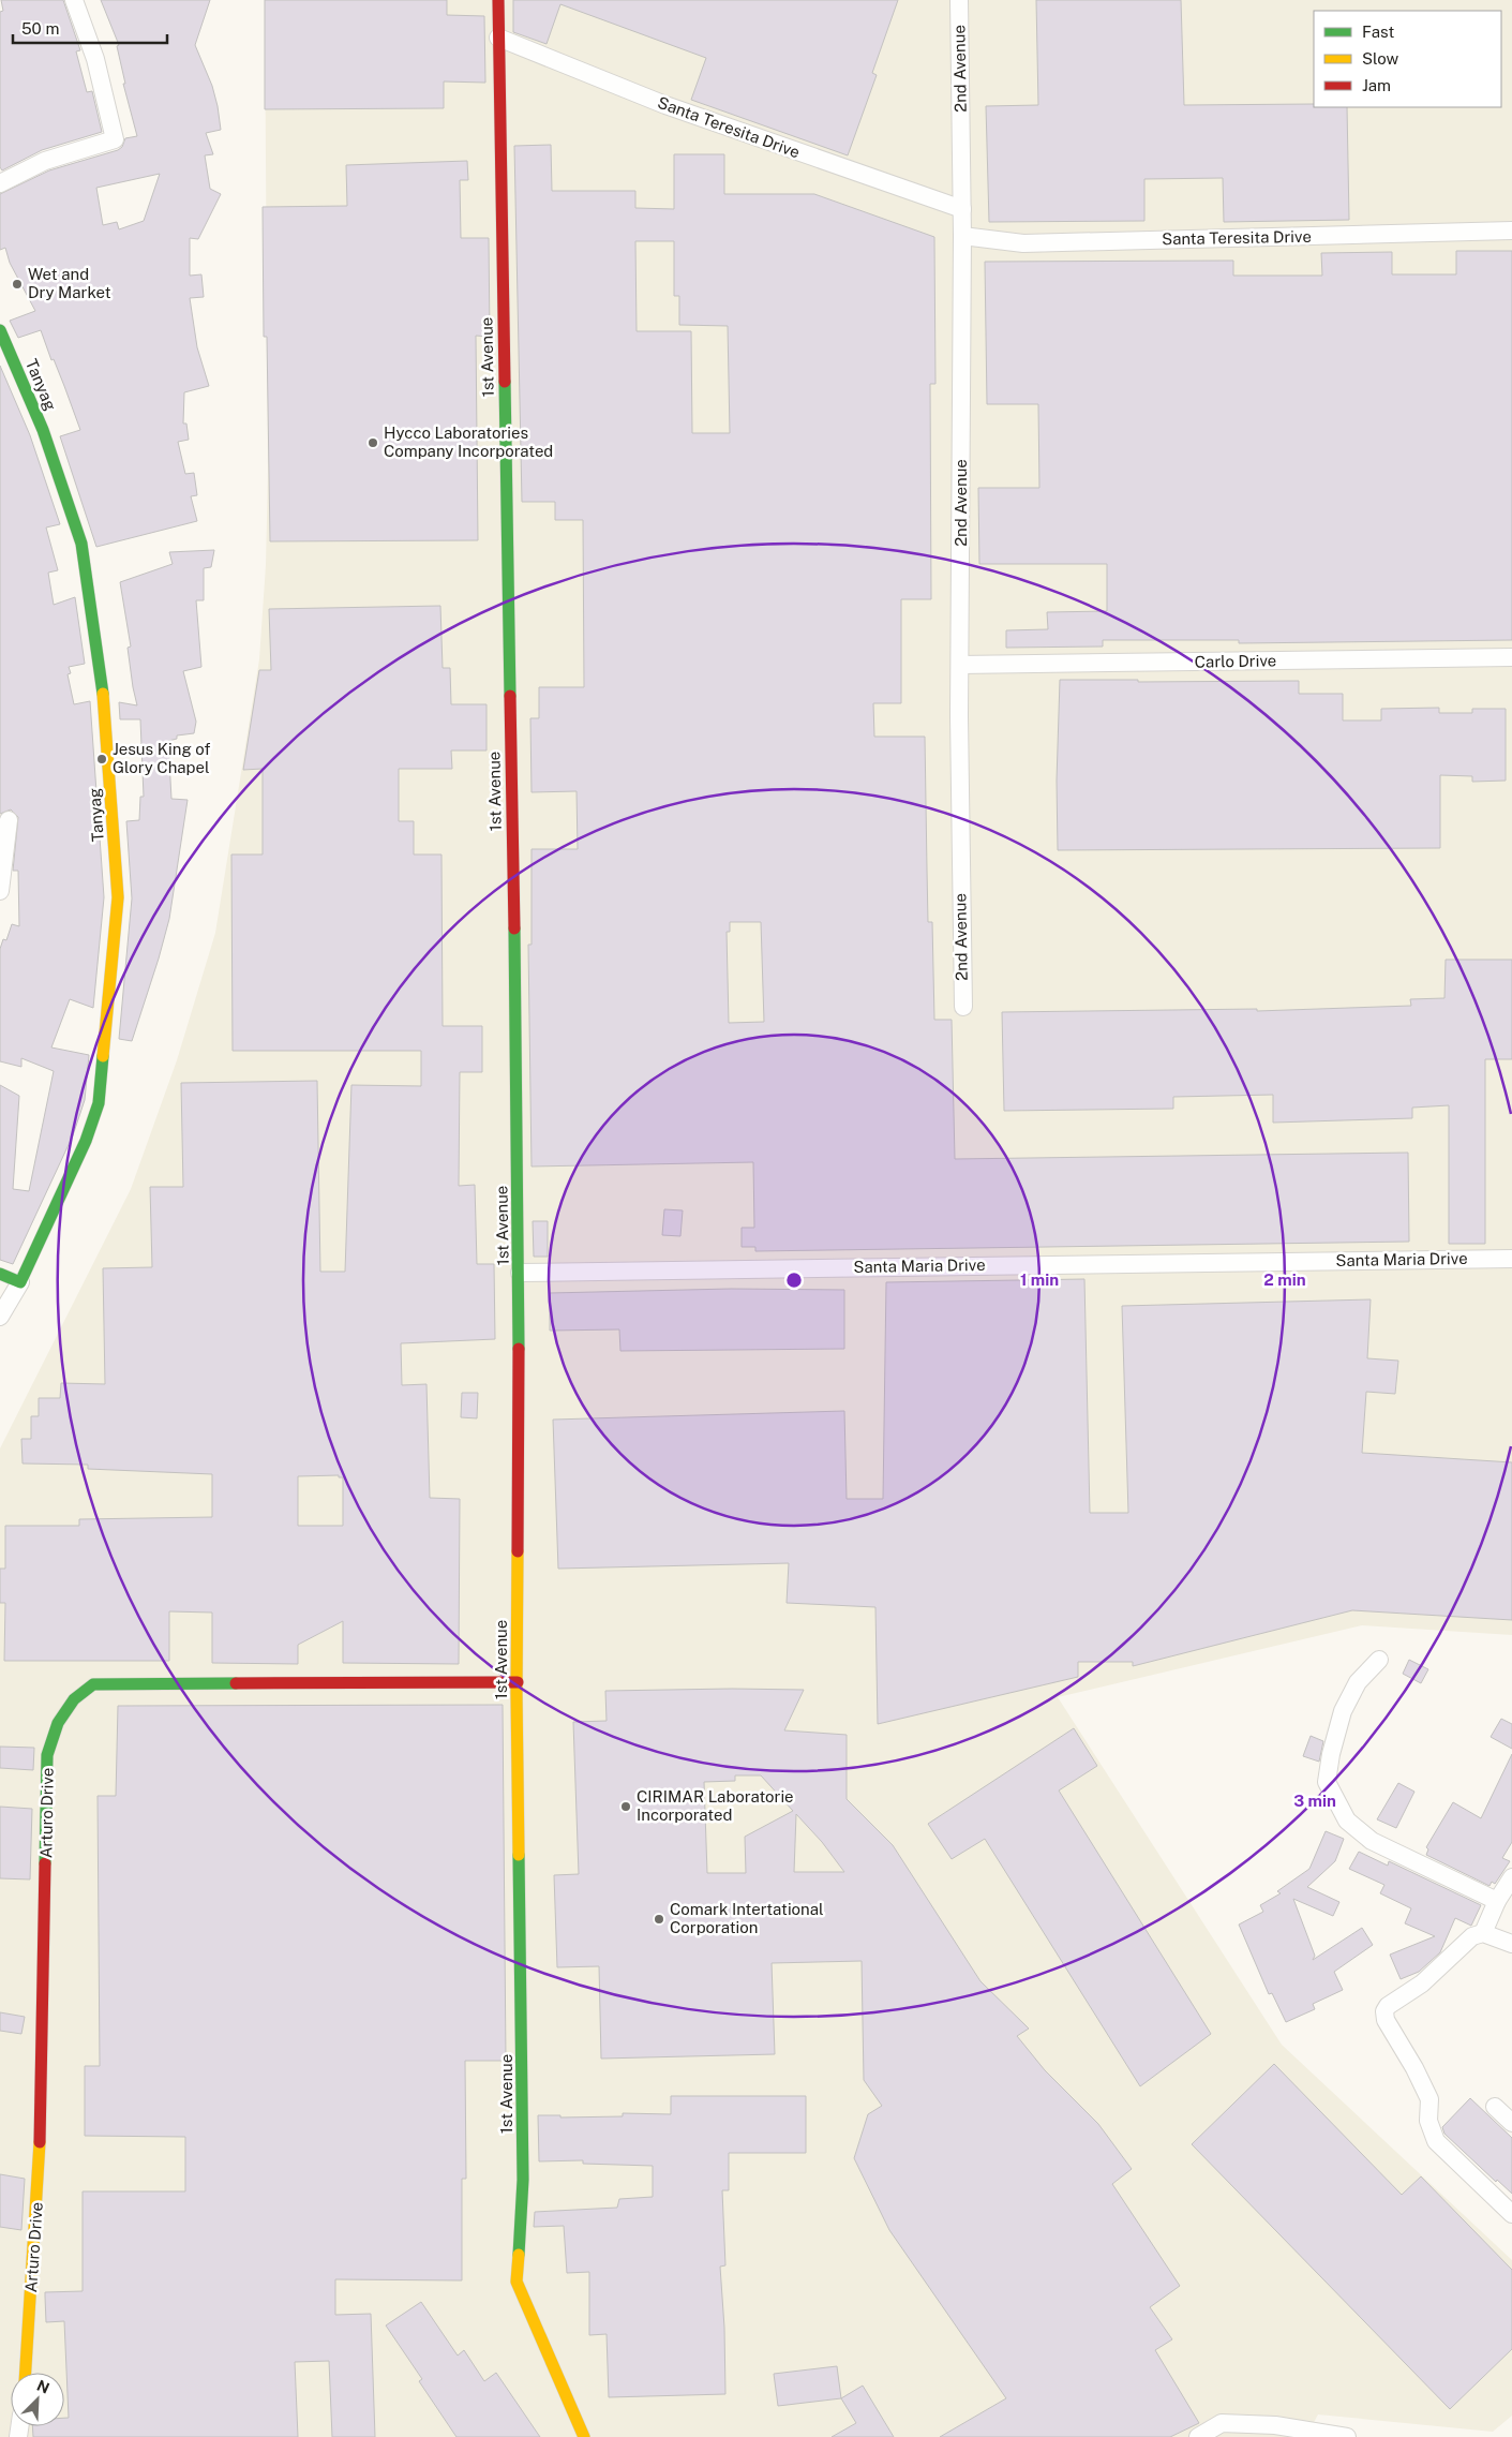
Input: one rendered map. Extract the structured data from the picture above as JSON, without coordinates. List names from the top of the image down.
{
  "streets": {
    "street": [
      "2nd Avenue",
      "Santa Teresita Drive",
      "1st Avenue",
      "Tanyag",
      "Carlo Drive",
      "Santa Maria Drive",
      "Arturo Drive"
    ]
  },
  "crossings": [
    ["2nd Avenue", "Santa Teresita Drive"],
    ["2nd Avenue", "Carlo Drive"],
    ["Santa Teresita Drive", "1st Avenue"],
    ["1st Avenue", "Santa Maria Drive"],
    ["1st Avenue", "Arturo Drive"]
  ],
  "places": [
    "Wet and Dry Market",
    "Hycco Laboratories Company Incorporated",
    "Jesus King of Glory Chapel",
    "CIRIMAR Laboratorie Incorporated",
    "Comark Intertational Corporation"
  ],
  "legend": ["Fast", "Slow", "Jam"],
  "scale_bar": "50 m",
  "north": "top right",
  "rings": ["1 min", "2 min", "3 min"]
}
